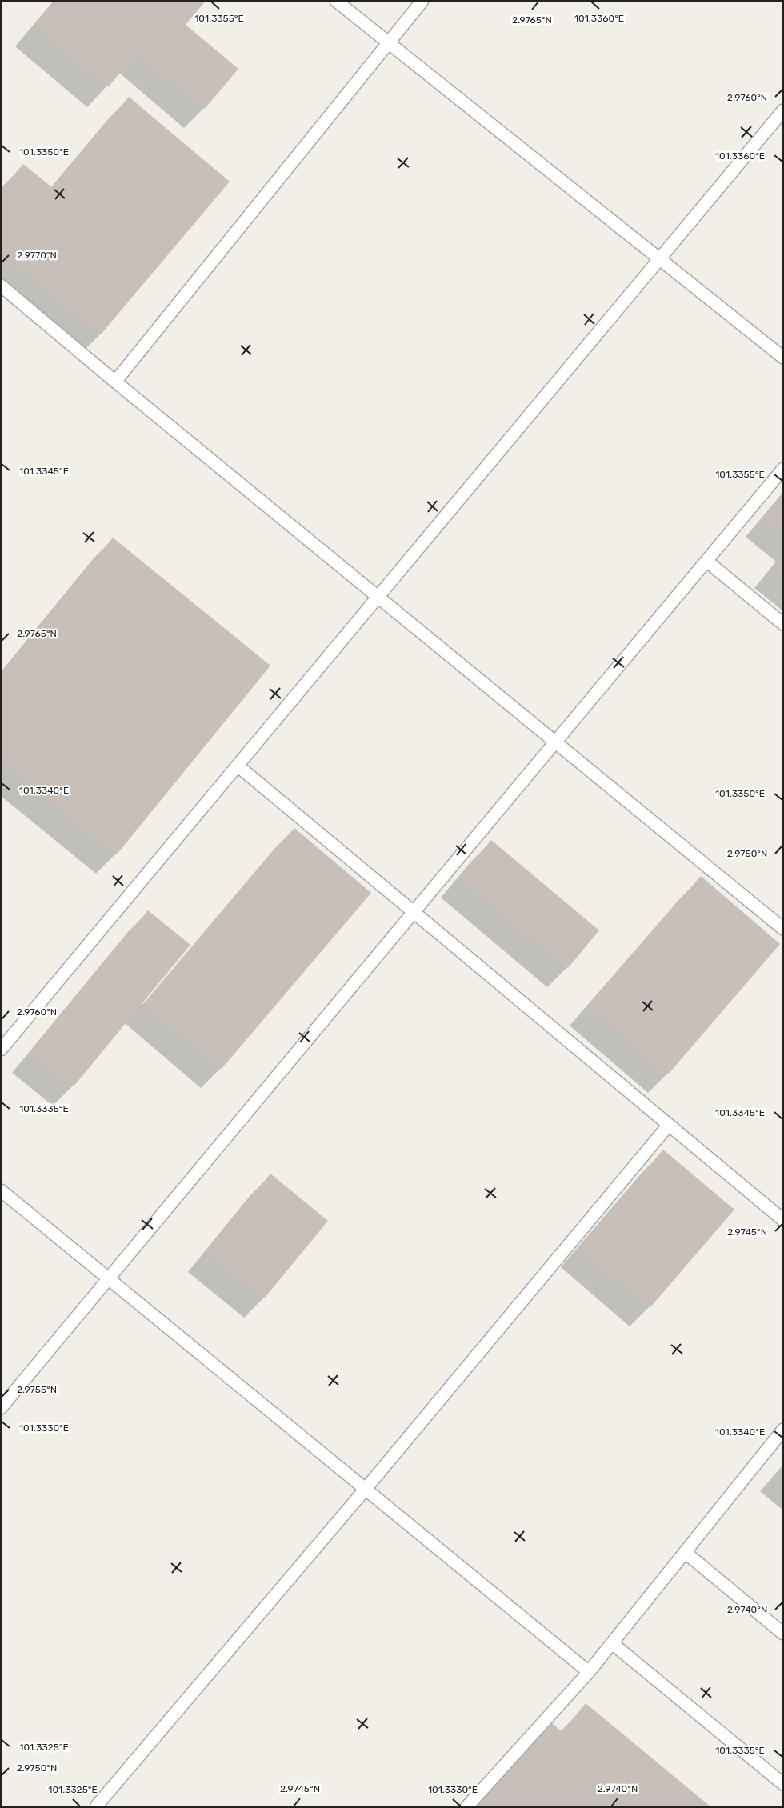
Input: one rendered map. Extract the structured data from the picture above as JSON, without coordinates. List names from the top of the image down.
{
  "coordinates": [
    "101.3360°E",
    "101.3355°E",
    "2.9765°N",
    "2.9760°N",
    "101.3350°E",
    "2.9770°N",
    "101.3345°E",
    "101.3340°E",
    "2.9750°N",
    "101.3335°E",
    "2.9745°N",
    "2.9755°N",
    "101.3330°E",
    "2.9740°N",
    "101.3325°E"
  ]
}
